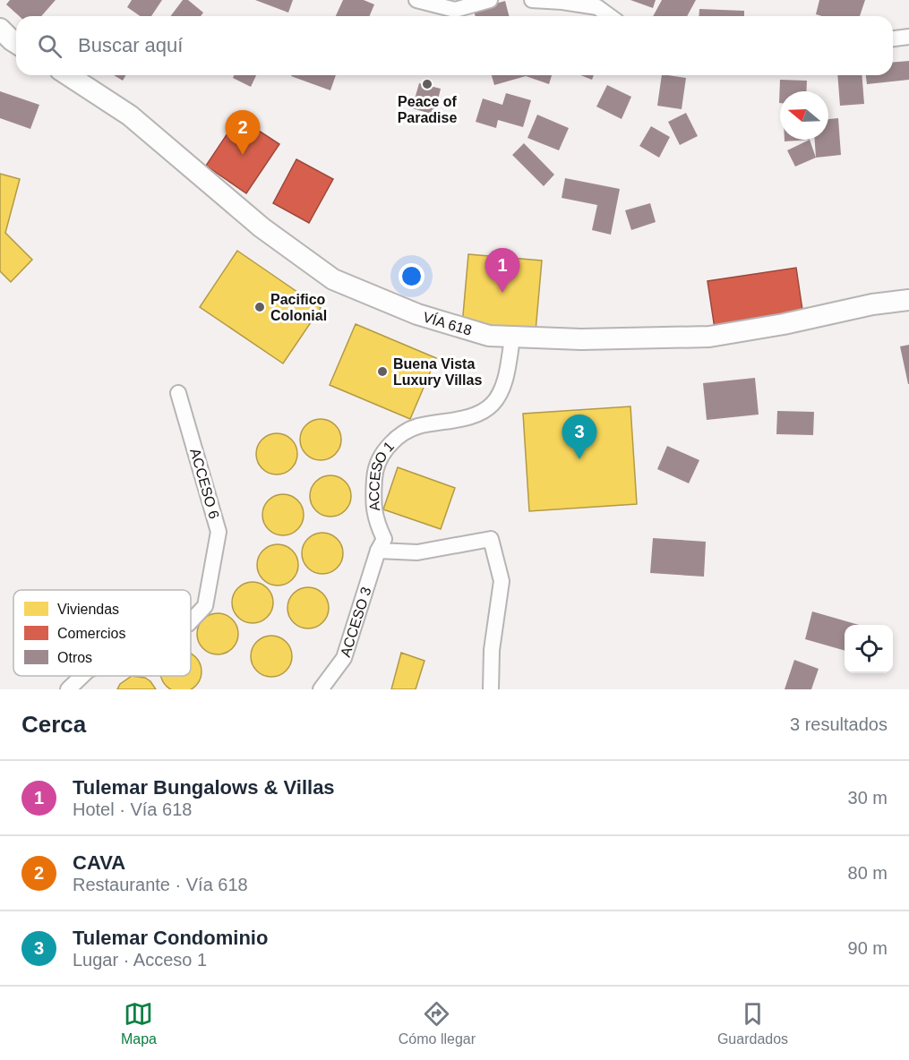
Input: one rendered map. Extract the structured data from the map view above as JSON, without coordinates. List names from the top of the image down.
{
  "streets": {
    "street": [
      "VÍA 618",
      "ACCESO 1",
      "ACCESO 6",
      "ACCESO 3"
    ]
  },
  "crossings": [
    ["VÍA 618", "ACCESO 1"],
    ["ACCESO 1", "ACCESO 3"]
  ],
  "places": ["Peace of Paradise", "Pacifico Colonial", "Buena Vista Luxury Villas"],
  "legend": ["Viviendas", "Comercios", "Otros"],
  "north": "left",
  "page": {
    "search": "Buscar aquí",
    "pins": ["2", "1", "3"],
    "heading": ["Cerca", "3 resultados"],
    "list": [
      {
        "mark": "1",
        "name": "Tulemar Bungalows & Villas",
        "note": "Hotel · Vía 618",
        "value": "30 m"
      },
      {
        "mark": "2",
        "name": "CAVA",
        "note": "Restaurante · Vía 618",
        "value": "80 m"
      },
      {
        "mark": "3",
        "name": "Tulemar Condominio",
        "note": "Lugar · Acceso 1",
        "value": "90 m"
      }
    ],
    "nav": ["Mapa", "Cómo llegar", "Guardados"]
  }
}
